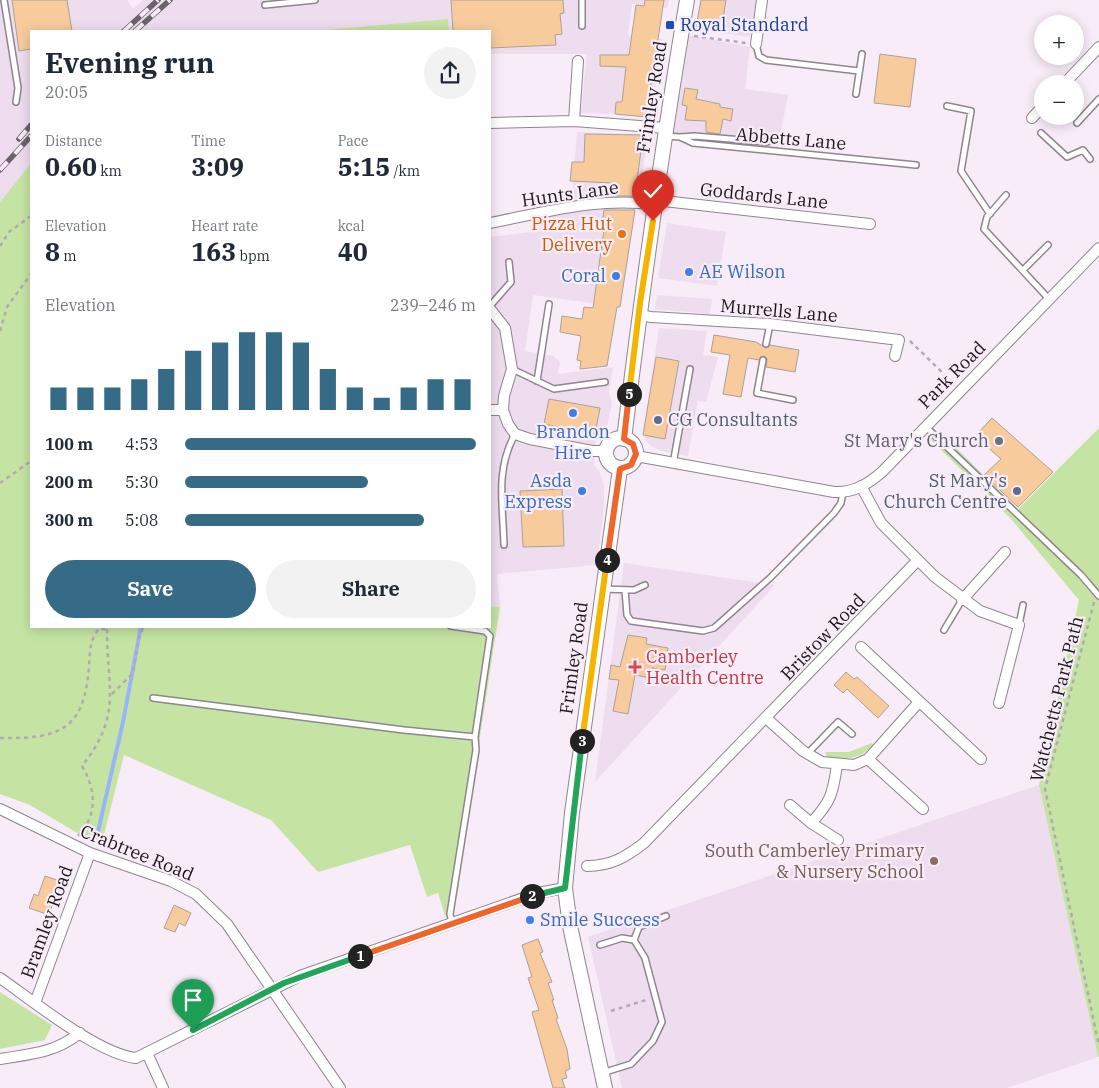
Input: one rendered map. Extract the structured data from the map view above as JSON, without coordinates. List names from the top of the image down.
{
  "streets": {
    "main road": ["Frimley Road"],
    "street": [
      "Hunts Lane",
      "Goddards Lane",
      "Murrells Lane",
      "Park Road",
      "Bristow Road",
      "Crabtree Road",
      "Bramley Road"
    ],
    "lane": ["Abbetts Lane"],
    "path": ["Watchetts Park Path"]
  },
  "crossings": [
    ["Frimley Road", "Abbetts Lane"],
    ["Frimley Road", "Hunts Lane"],
    ["Frimley Road", "Goddards Lane"],
    ["Frimley Road", "Murrells Lane"],
    ["Frimley Road", "Park Road"],
    ["Hunts Lane", "Goddards Lane"],
    ["Crabtree Road", "Bramley Road"]
  ],
  "places": {
    "transit": ["Royal Standard"],
    "other": [
      "Pizza Hut Delivery",
      "AE Wilson",
      "Coral",
      "Brandon Hire",
      "CG Consultants",
      "St Mary's Church",
      "Asda Express",
      "St Mary's Church Centre",
      "South Camberley Primary & Nursery School",
      "Smile Success"
    ],
    "health": ["Camberley Health Centre"]
  },
  "page": {
    "map_buttons": ["+", "−"],
    "heading": ["Evening run", "20:05"],
    "stats": [
      ["Distance", "0.60 km"],
      ["Time", "3:09"],
      ["Pace", "5:15 /km"],
      ["Elevation", "8 m"],
      ["Heart rate", "163 bpm"],
      ["kcal", "40"]
    ],
    "chart": ["Elevation", "239–246 m"],
    "pins": [
      "5",
      "4",
      "3",
      "2",
      "1"
    ],
    "list": [
      {
        "name": "100 m",
        "note": "4:53"
      },
      {
        "name": "200 m",
        "note": "5:30"
      },
      {
        "name": "300 m",
        "note": "5:08"
      }
    ],
    "buttons": ["Save", "Share"]
  }
}
